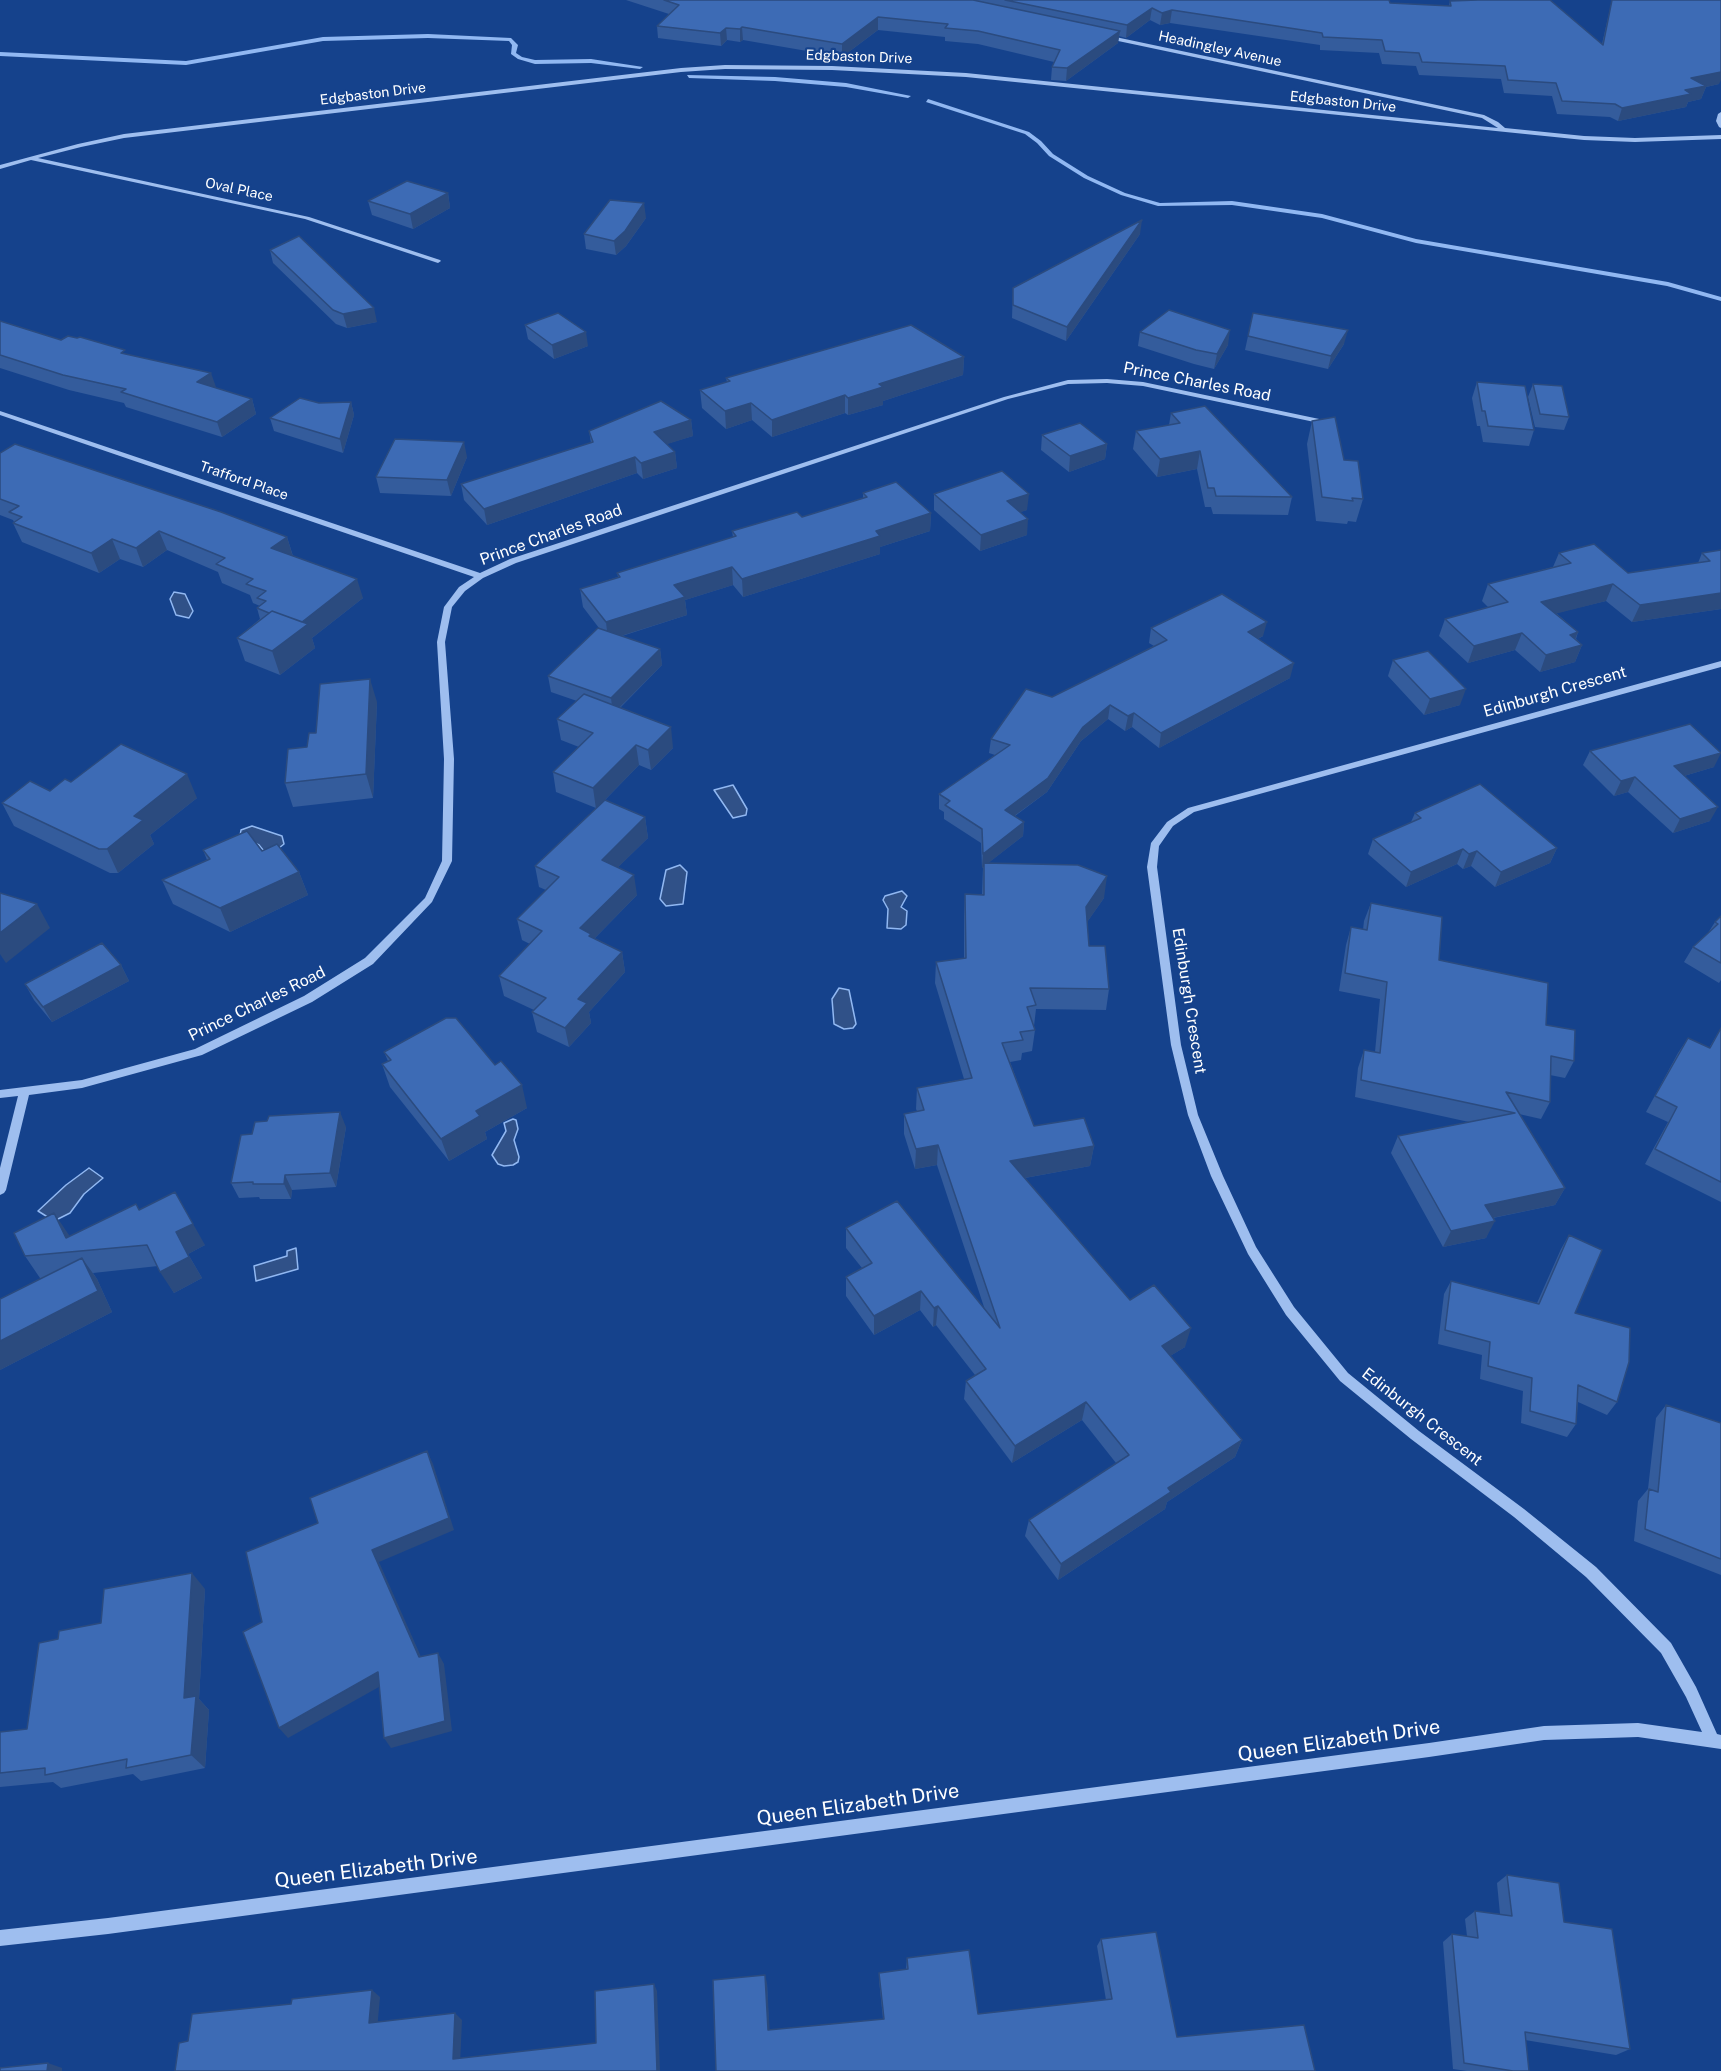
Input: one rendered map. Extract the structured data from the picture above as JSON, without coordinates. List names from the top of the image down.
{
  "streets": {
    "street": [
      "Headingley Avenue",
      "Edgbaston Drive",
      "Oval Place",
      "Prince Charles Road",
      "Trafford Place",
      "Edinburgh Crescent",
      "Queen Elizabeth Drive"
    ]
  },
  "crossings": [
    ["Headingley Avenue", "Edgbaston Drive"],
    ["Edgbaston Drive", "Oval Place"],
    ["Prince Charles Road", "Trafford Place"],
    ["Edinburgh Crescent", "Queen Elizabeth Drive"]
  ]
}
